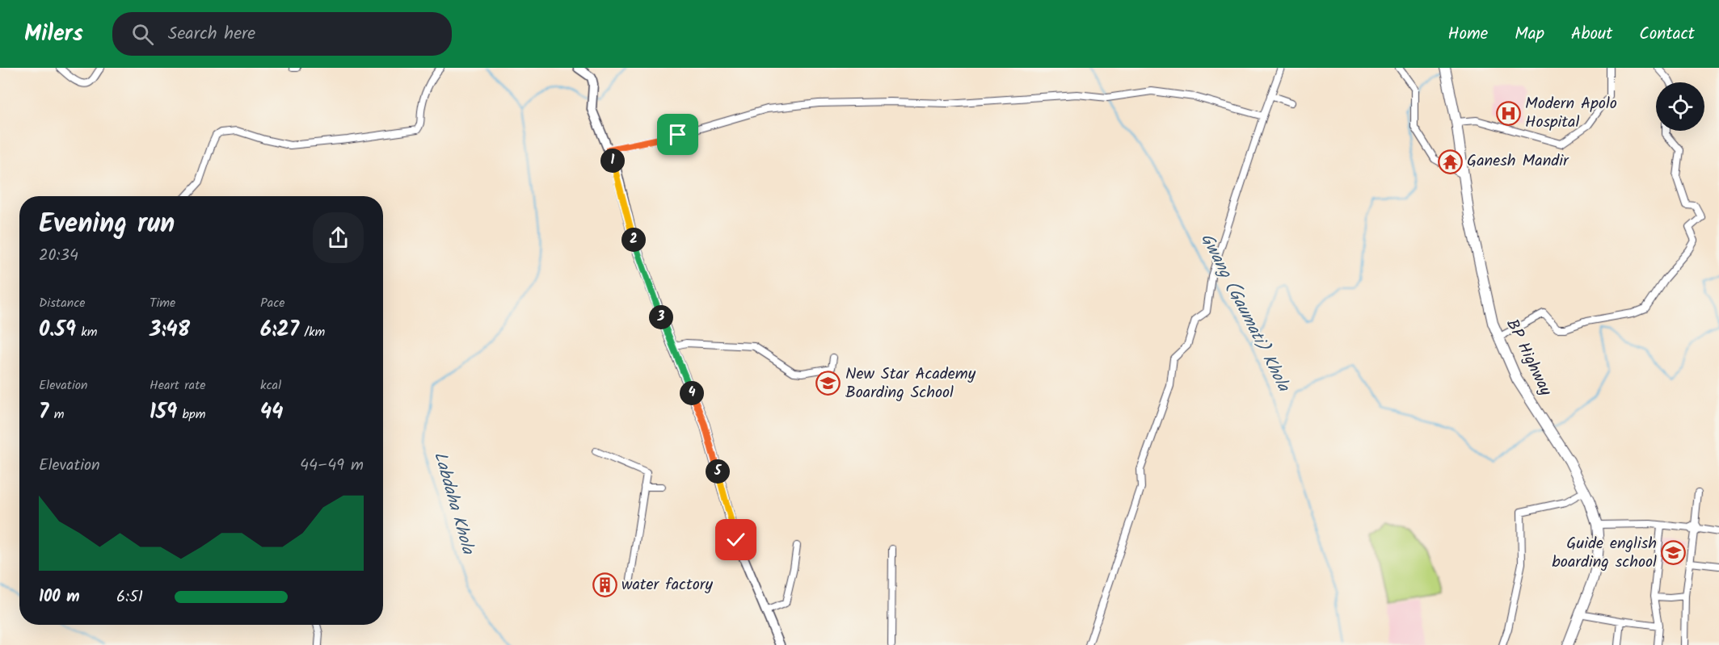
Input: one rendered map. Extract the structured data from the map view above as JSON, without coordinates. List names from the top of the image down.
{
  "streets": {
    "highway": ["BP Highway"]
  },
  "water": ["Gwang (Gaumati) Khola", "Labdaha Khola"],
  "places": {
    "hospital": ["Modern Apolo Hospital"],
    "temple": ["Ganesh Mandir"],
    "school or university": ["New Star Academy Boarding School", "Guide english boarding school"],
    "building": ["water factory"]
  },
  "page": {
    "header": "Milers",
    "search": "Search here",
    "nav": [
      "Home",
      "Map",
      "About",
      "Contact"
    ],
    "pins": [
      "1",
      "2",
      "3",
      "4",
      "5"
    ],
    "heading": ["Evening run", "20:34"],
    "stats": [
      ["Distance", "0.59 km"],
      ["Time", "3:48"],
      ["Pace", "6:27 /km"],
      ["Elevation", "7 m"],
      ["Heart rate", "159 bpm"],
      ["kcal", "44"]
    ],
    "chart": ["Elevation", "44–49 m"],
    "list": [
      {
        "name": "100 m",
        "note": "6:51"
      }
    ]
  }
}
